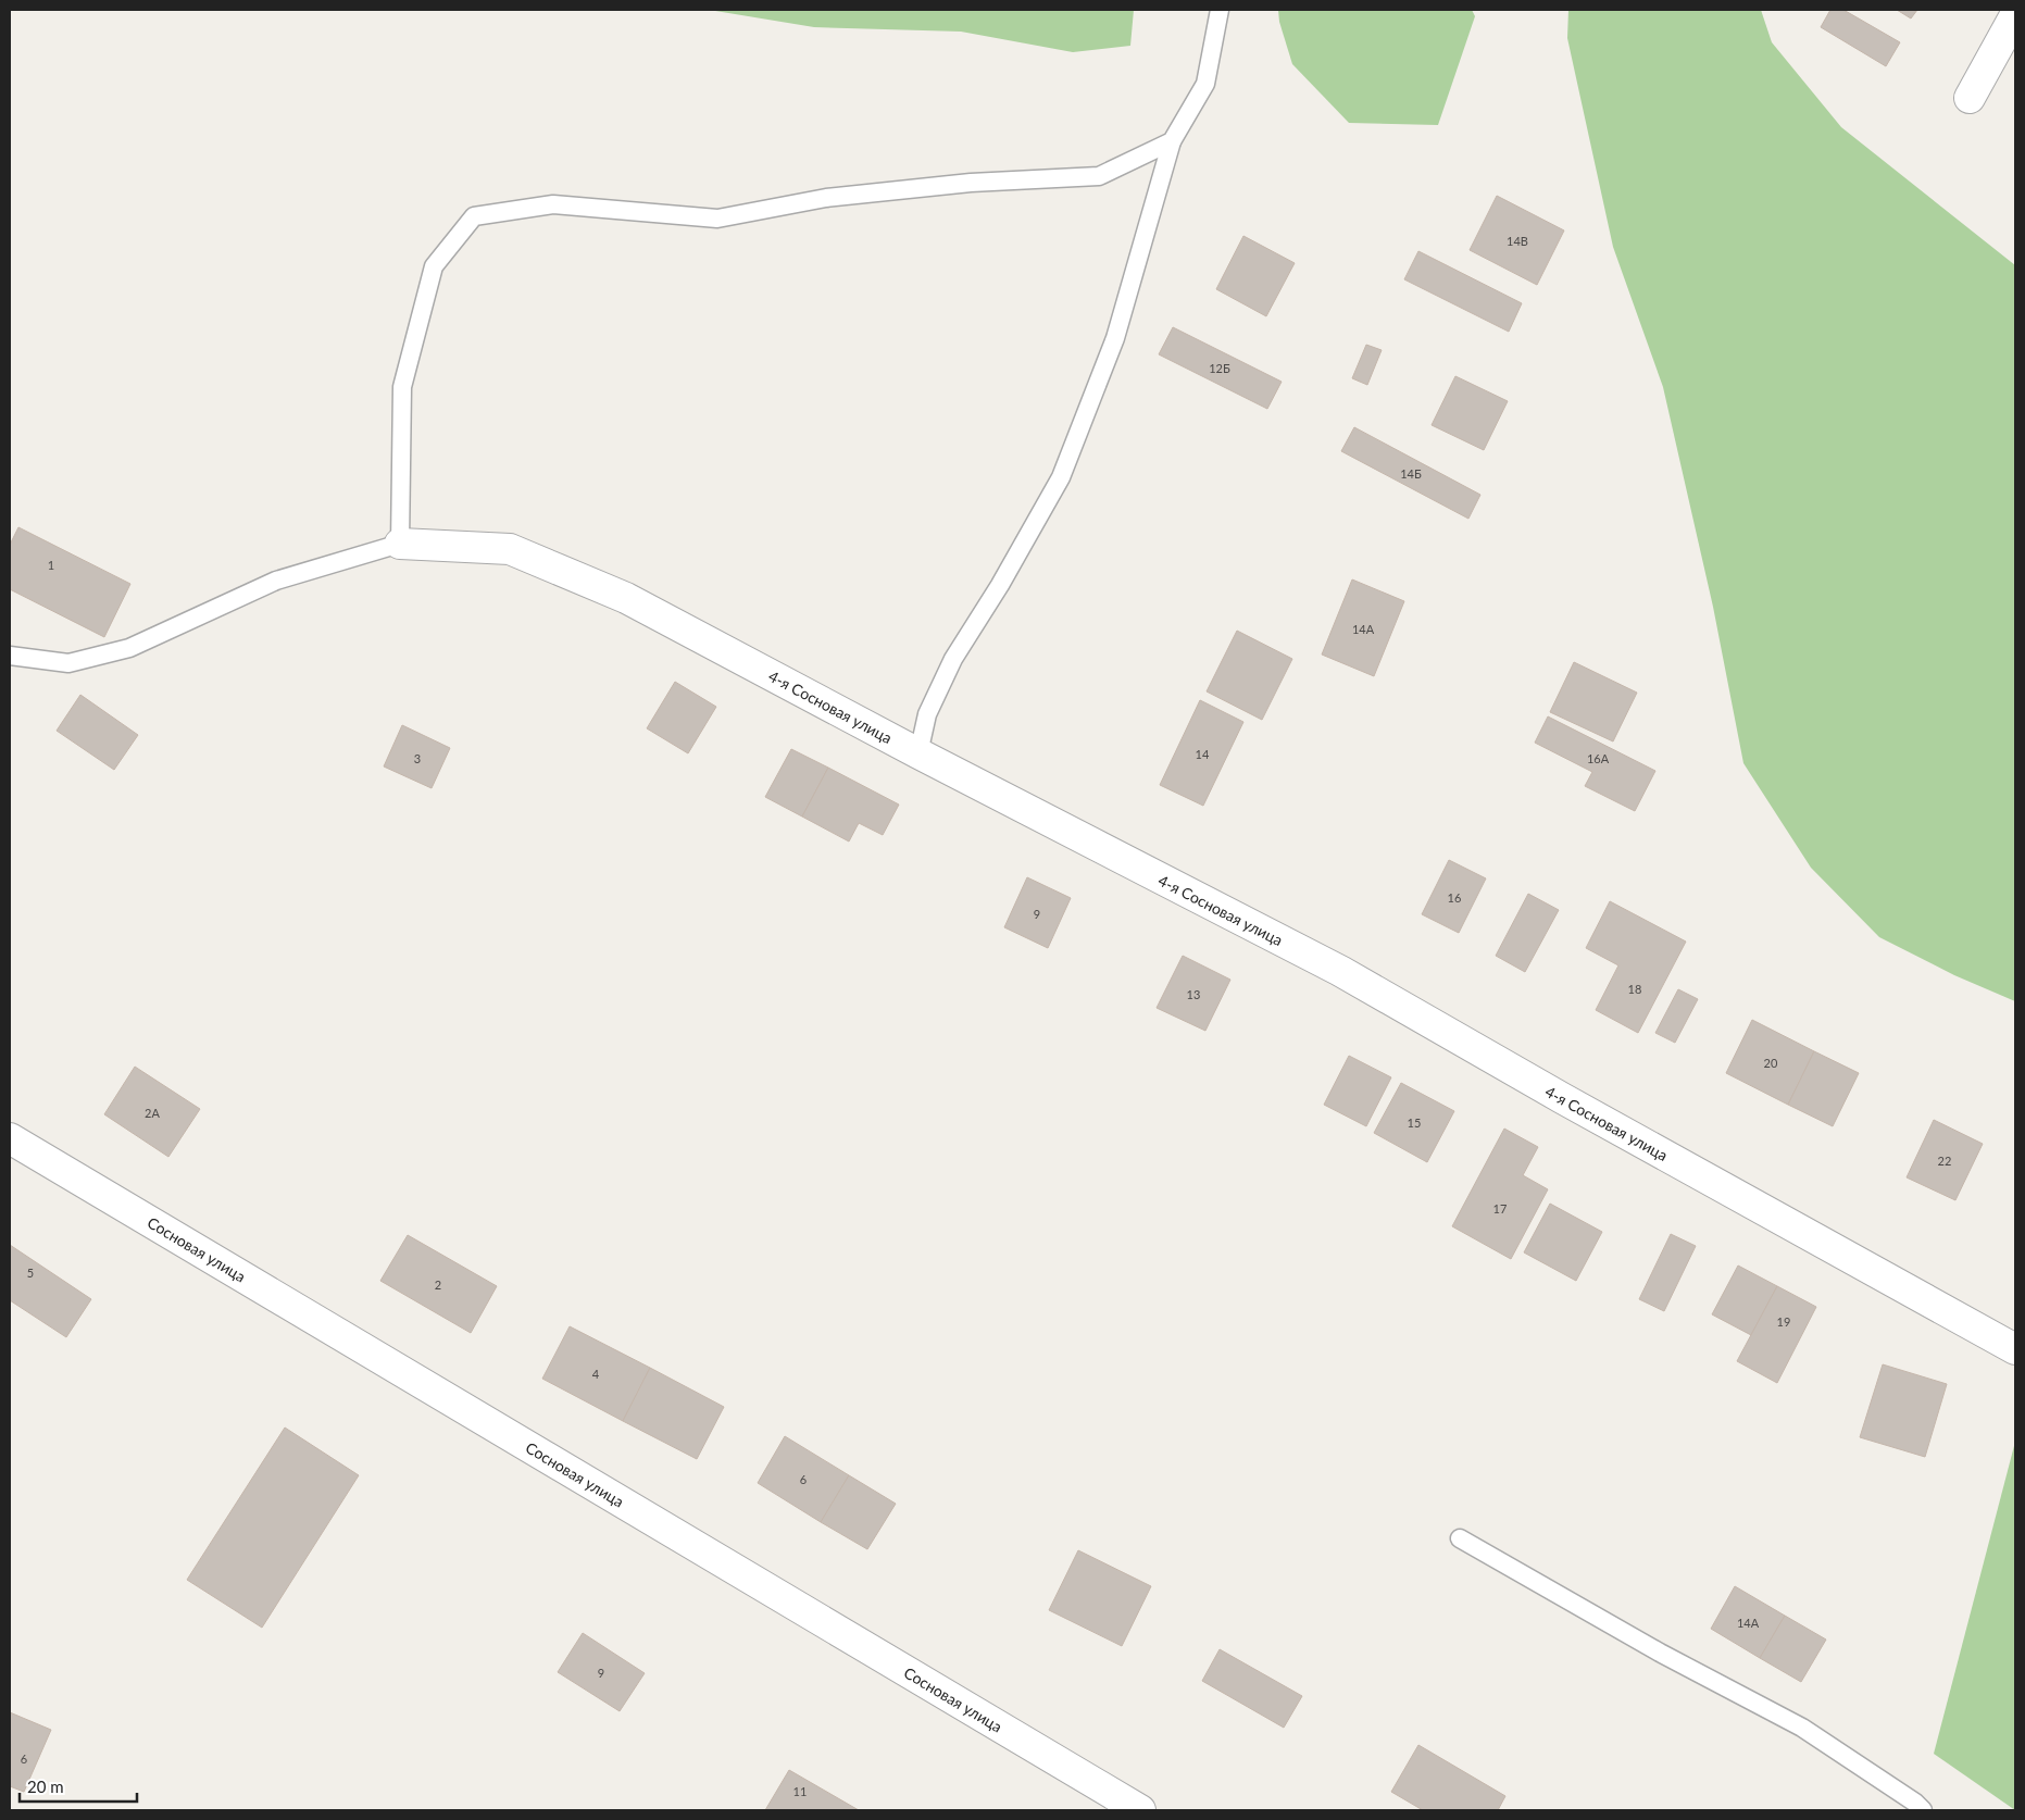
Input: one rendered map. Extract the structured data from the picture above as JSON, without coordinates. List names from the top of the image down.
{
  "streets": {
    "street": ["4-я Сосновая улица", "Сосновая улица"]
  },
  "house_numbers": [
    "14В",
    "12Б",
    "14Б",
    "1",
    "14А",
    "14",
    "3",
    "16А",
    "16",
    "9",
    "18",
    "13",
    "20",
    "2А",
    "15",
    "22",
    "17",
    "5",
    "2",
    "19",
    "4",
    "6",
    "14А",
    "9",
    "6",
    "11"
  ],
  "scale_bar": "20 m"
}
